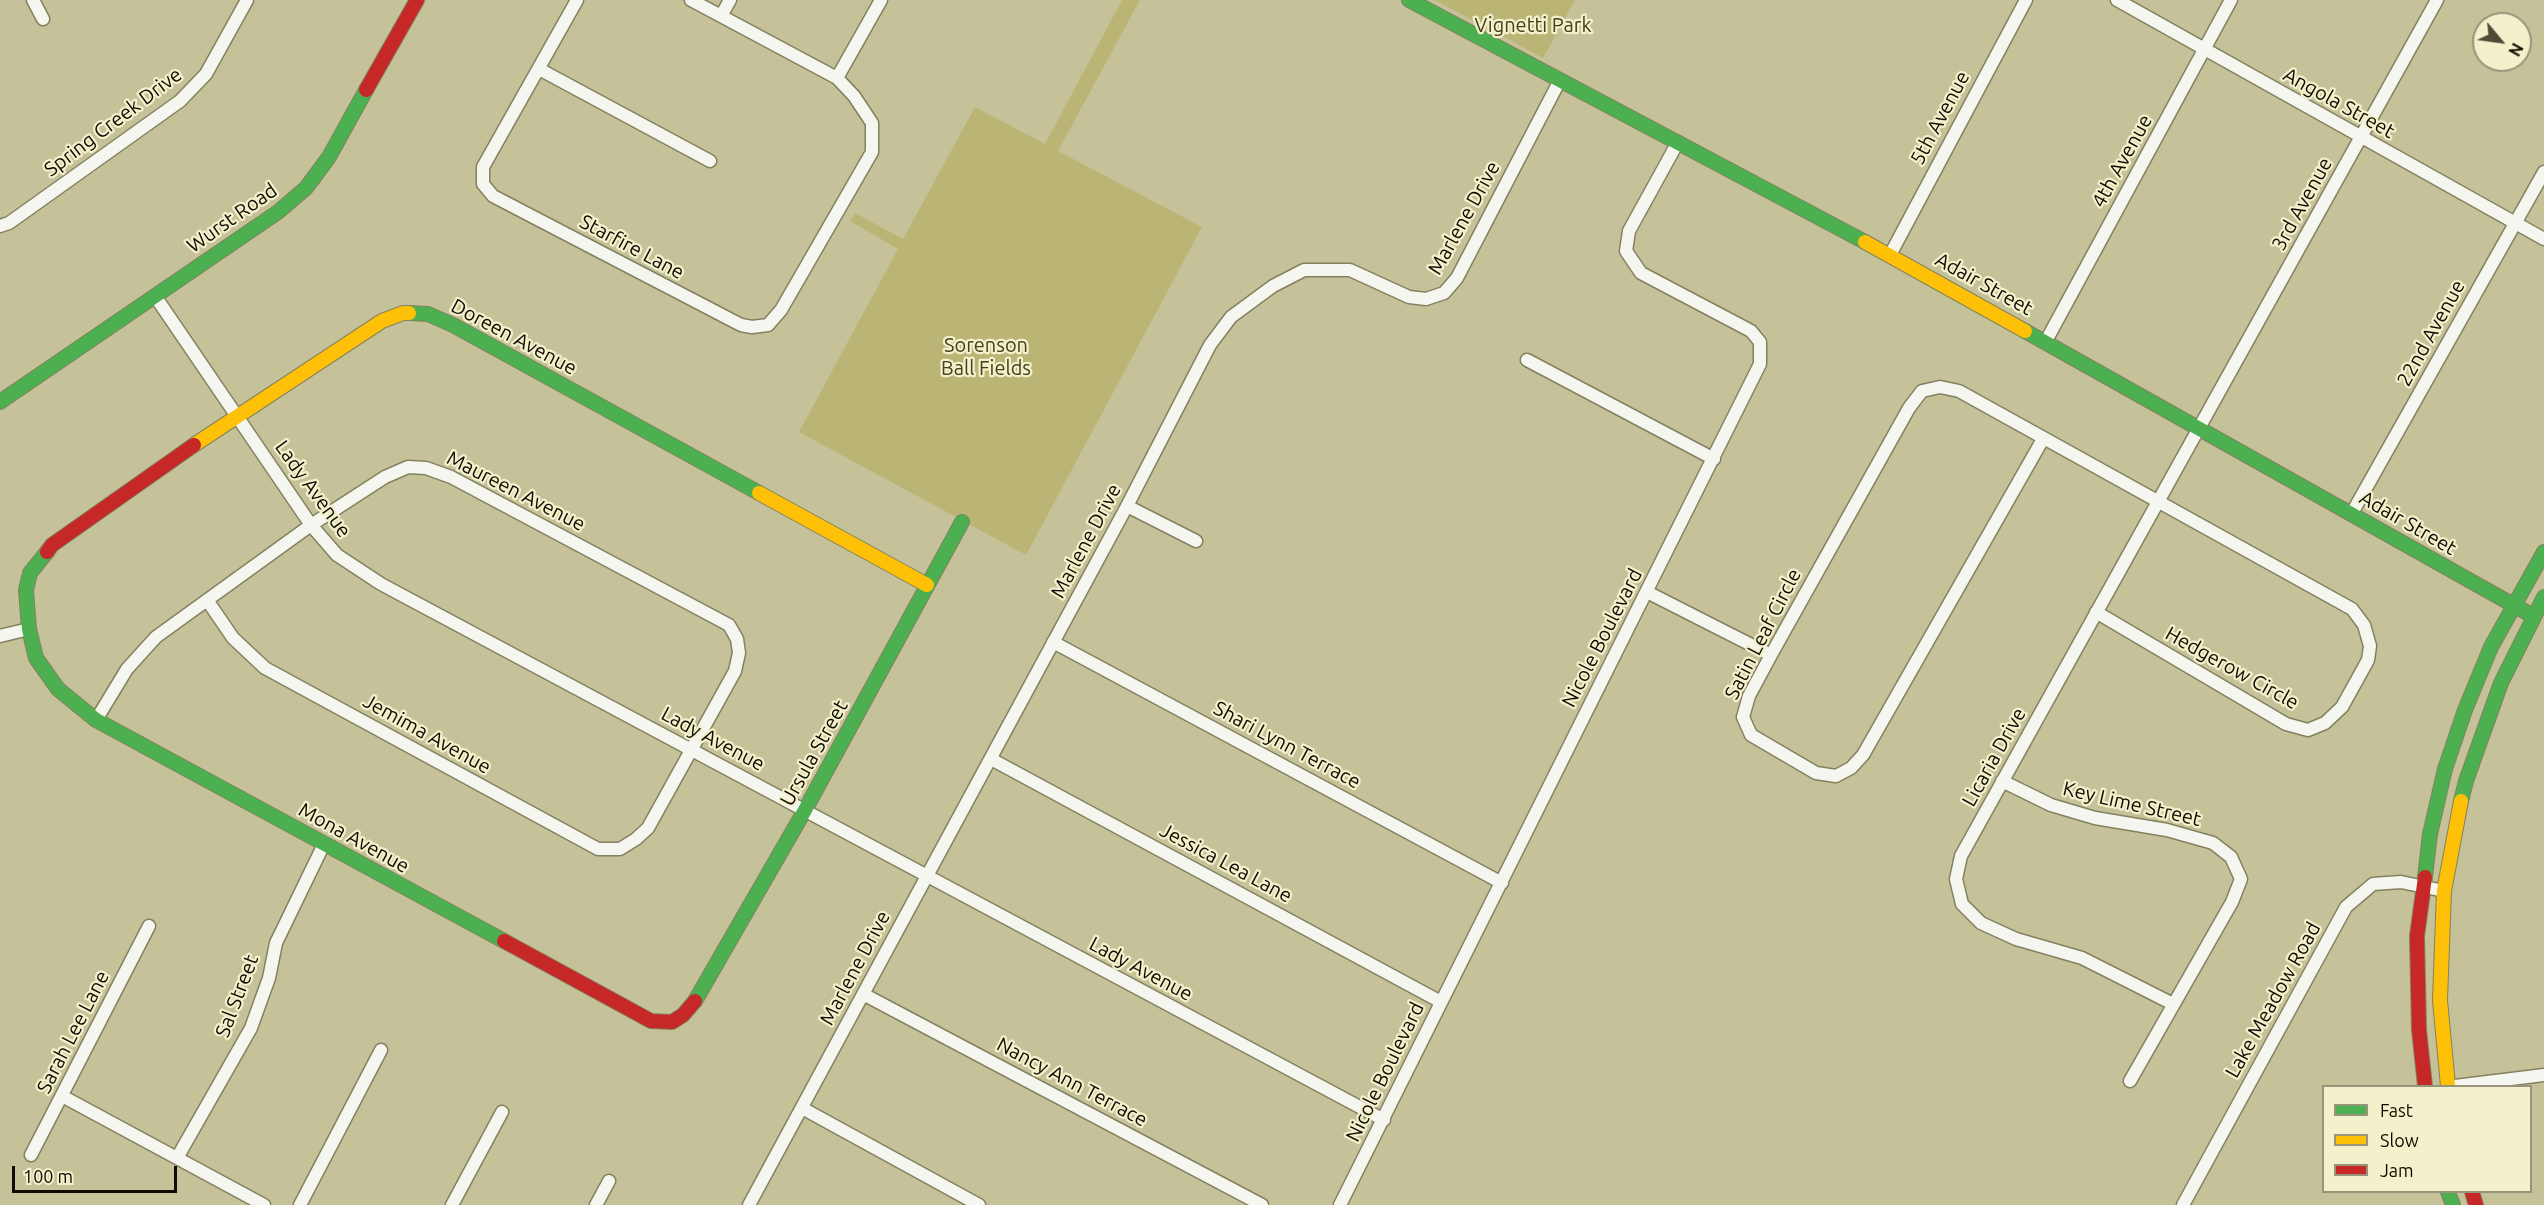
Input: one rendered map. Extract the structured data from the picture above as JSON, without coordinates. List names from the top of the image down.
{
  "streets": {
    "street": [
      "Angola Street",
      "5th Avenue",
      "Spring Creek Drive",
      "4th Avenue",
      "3rd Avenue",
      "Wurst Road",
      "Marlene Drive",
      "Starfire Lane",
      "Adair Street",
      "22nd Avenue",
      "Doreen Avenue",
      "Lady Avenue",
      "Maureen Avenue",
      "Satin Leaf Circle",
      "Nicole Boulevard",
      "Hedgerow Circle",
      "Jemima Avenue",
      "Shari Lynn Terrace",
      "Ursula Street",
      "Licaria Drive",
      "Key Lime Street",
      "Mona Avenue",
      "Jessica Lea Lane",
      "Sal Street",
      "Lake Meadow Road",
      "Sarah Lee Lane",
      "Nancy Ann Terrace"
    ]
  },
  "crossings": [
    ["Angola Street", "4th Avenue"],
    ["Angola Street", "3rd Avenue"],
    ["Angola Street", "22nd Avenue"],
    ["5th Avenue", "Adair Street"],
    ["4th Avenue", "Adair Street"],
    ["3rd Avenue", "Adair Street"],
    ["3rd Avenue", "Licaria Drive"],
    ["Wurst Road", "Lady Avenue"],
    ["Marlene Drive", "Adair Street"],
    ["Marlene Drive", "Lady Avenue"],
    ["Marlene Drive", "Shari Lynn Terrace"],
    ["Marlene Drive", "Jessica Lea Lane"],
    ["Marlene Drive", "Nancy Ann Terrace"],
    ["Adair Street", "22nd Avenue"],
    ["Adair Street", "Nicole Boulevard"],
    ["Adair Street", "Licaria Drive"],
    ["Doreen Avenue", "Lady Avenue"],
    ["Doreen Avenue", "Ursula Street"],
    ["Doreen Avenue", "Mona Avenue"],
    ["Lady Avenue", "Maureen Avenue"],
    ["Lady Avenue", "Nicole Boulevard"],
    ["Lady Avenue", "Jemima Avenue"],
    ["Lady Avenue", "Ursula Street"],
    ["Maureen Avenue", "Jemima Avenue"],
    ["Maureen Avenue", "Mona Avenue"],
    ["Nicole Boulevard", "Shari Lynn Terrace"],
    ["Nicole Boulevard", "Jessica Lea Lane"],
    ["Hedgerow Circle", "Licaria Drive"],
    ["Ursula Street", "Mona Avenue"],
    ["Licaria Drive", "Key Lime Street"],
    ["Mona Avenue", "Sal Street"]
  ],
  "parks": ["Vignetti Park", "Sorenson Ball Fields"],
  "legend": ["Fast", "Slow", "Jam"],
  "scale_bar": "100 m",
  "north": "bottom right"
}
